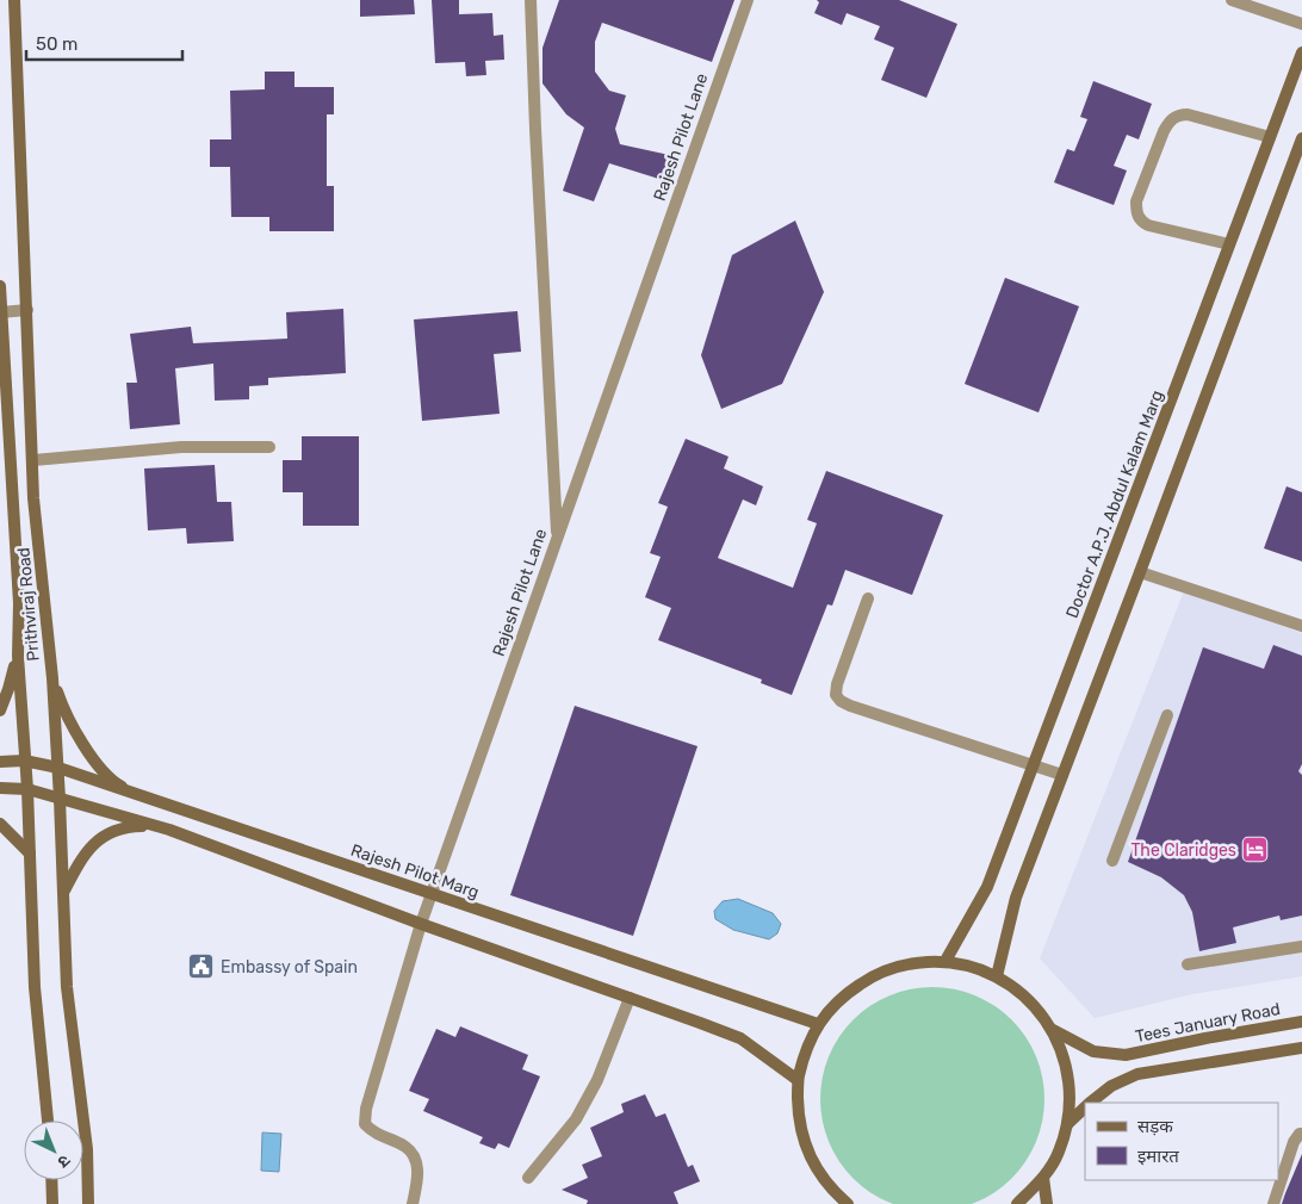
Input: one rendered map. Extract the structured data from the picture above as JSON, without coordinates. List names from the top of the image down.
{
  "streets": {
    "main road": [
      "Doctor A.P.J. Abdul Kalam Marg",
      "Prithviraj Road",
      "Rajesh Pilot Marg",
      "Tees January Road"
    ],
    "street": ["Rajesh Pilot Lane"]
  },
  "crossings": [
    ["Rajesh Pilot Lane", "Rajesh Pilot Marg"],
    ["Prithviraj Road", "Rajesh Pilot Marg"]
  ],
  "places": {
    "hotel": ["The Claridges"],
    "public building": ["Embassy of Spain"]
  },
  "legend": ["सड़क", "इमारत"],
  "scale_bar": "50 m",
  "north": "bottom right"
}
